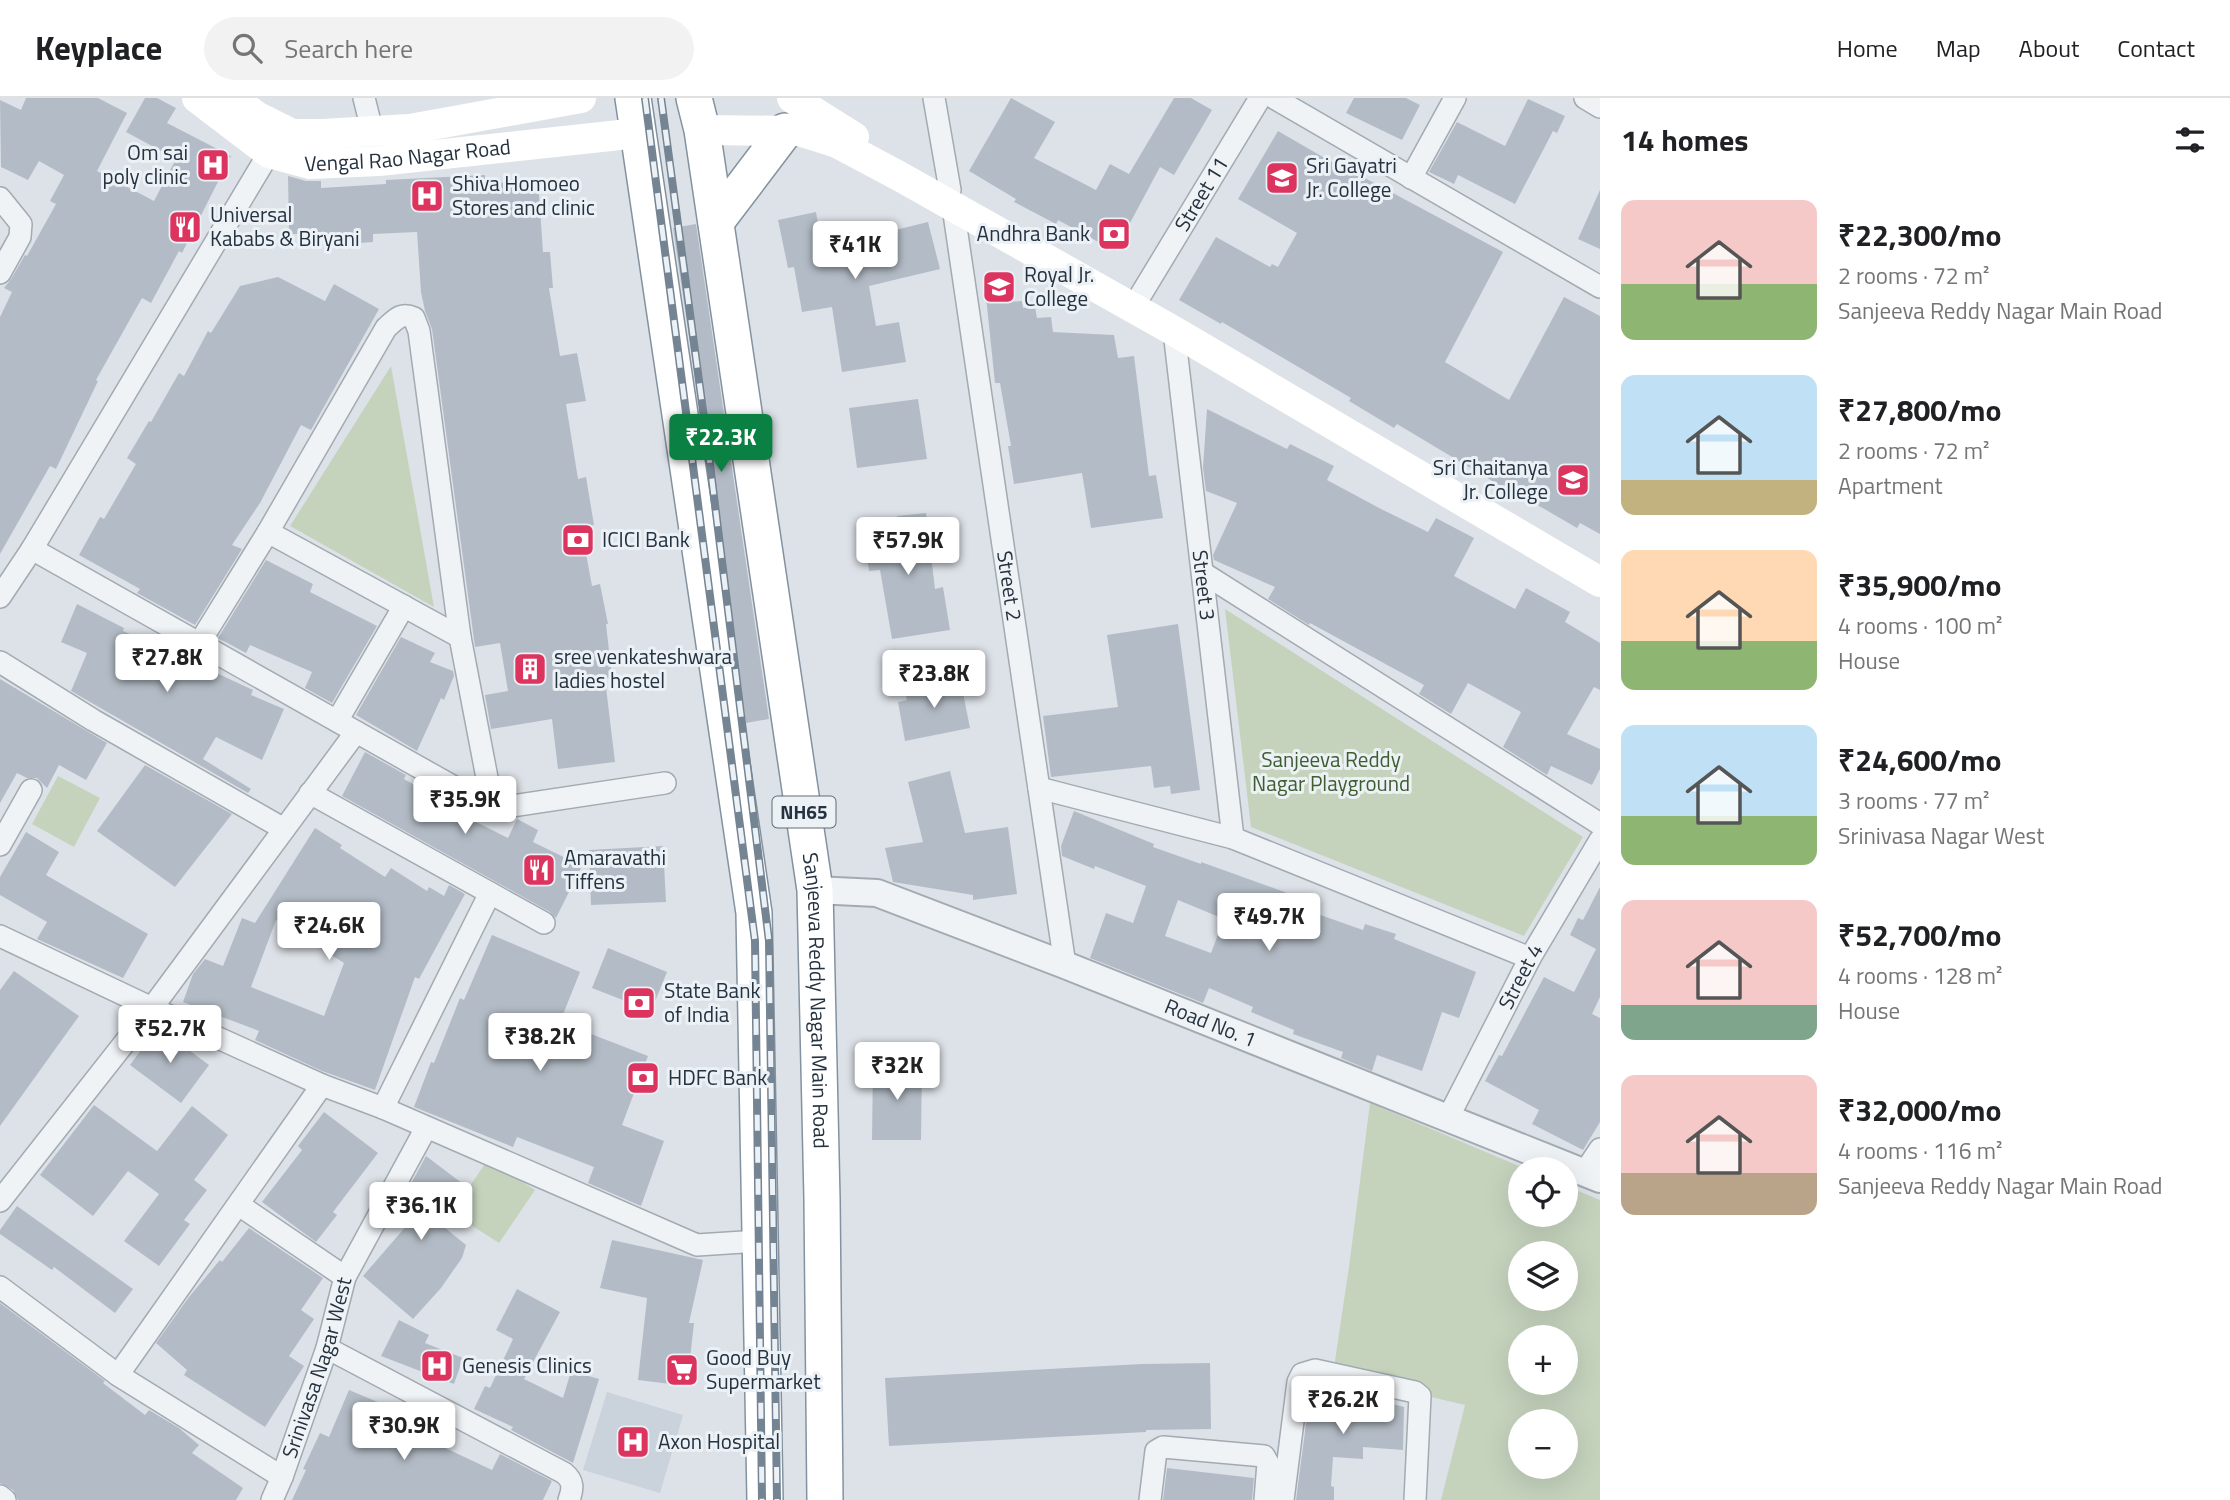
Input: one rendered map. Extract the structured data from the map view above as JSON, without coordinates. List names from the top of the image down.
{
  "streets": {
    "highway": ["NH65", "Sanjeeva Reddy Nagar Main Road"],
    "main road": ["Vengal Rao Nagar Road"],
    "street": [
      "Street 11",
      "Street 3",
      "Street 2",
      "Street 4",
      "Road No. 1",
      "Srinivasa Nagar West"
    ]
  },
  "crossings": [
    ["Street 2", "Road No. 1"],
    ["Street 4", "Road No. 1"],
    ["Sanjeeva Reddy Nagar Main Road", "Road No. 1"]
  ],
  "parks": ["Sanjeeva Reddy Nagar Playground"],
  "places": {
    "hospital": [
      "Om sai poly clinic",
      "Shiva Homoeo Stores and clinic",
      "Genesis Clinics",
      "Axon Hospital"
    ],
    "school or university": ["Sri Gayatri Jr. College", "Royal Jr. College", "Sri Chaitanya Jr. College"],
    "restaurant": ["Universal Kababs & Biryani", "Amaravathi Tiffens"],
    "bank": [
      "Andhra Bank",
      "ICICI Bank",
      "State Bank of India",
      "HDFC Bank"
    ],
    "building": ["sree venkateshwara ladies hostel"],
    "supermarket": ["Good Buy Supermarket"]
  },
  "page": {
    "header": "Keyplace",
    "search": "Search here",
    "nav": [
      "Home",
      "Map",
      "About",
      "Contact"
    ],
    "heading": "14 homes",
    "list": [
      {
        "name": "₹22,300/mo",
        "note": "2 rooms · 72 m² · Sanjeeva Reddy Nagar Main Road"
      },
      {
        "name": "₹27,800/mo",
        "note": "2 rooms · 72 m² · Apartment"
      },
      {
        "name": "₹35,900/mo",
        "note": "4 rooms · 100 m² · House"
      },
      {
        "name": "₹24,600/mo",
        "note": "3 rooms · 77 m² · Srinivasa Nagar West"
      },
      {
        "name": "₹52,700/mo",
        "note": "4 rooms · 128 m² · House"
      },
      {
        "name": "₹32,000/mo",
        "note": "4 rooms · 116 m² · Sanjeeva Reddy Nagar Main Road"
      }
    ],
    "price": [
      "₹41K",
      "₹22.3K",
      "₹57.9K",
      "₹27.8K",
      "₹23.8K",
      "₹35.9K",
      "₹49.7K",
      "₹24.6K",
      "₹52.7K",
      "₹38.2K",
      "₹32K",
      "₹36.1K",
      "₹26.2K",
      "₹30.9K"
    ],
    "map_buttons": ["+", "−"]
  }
}
